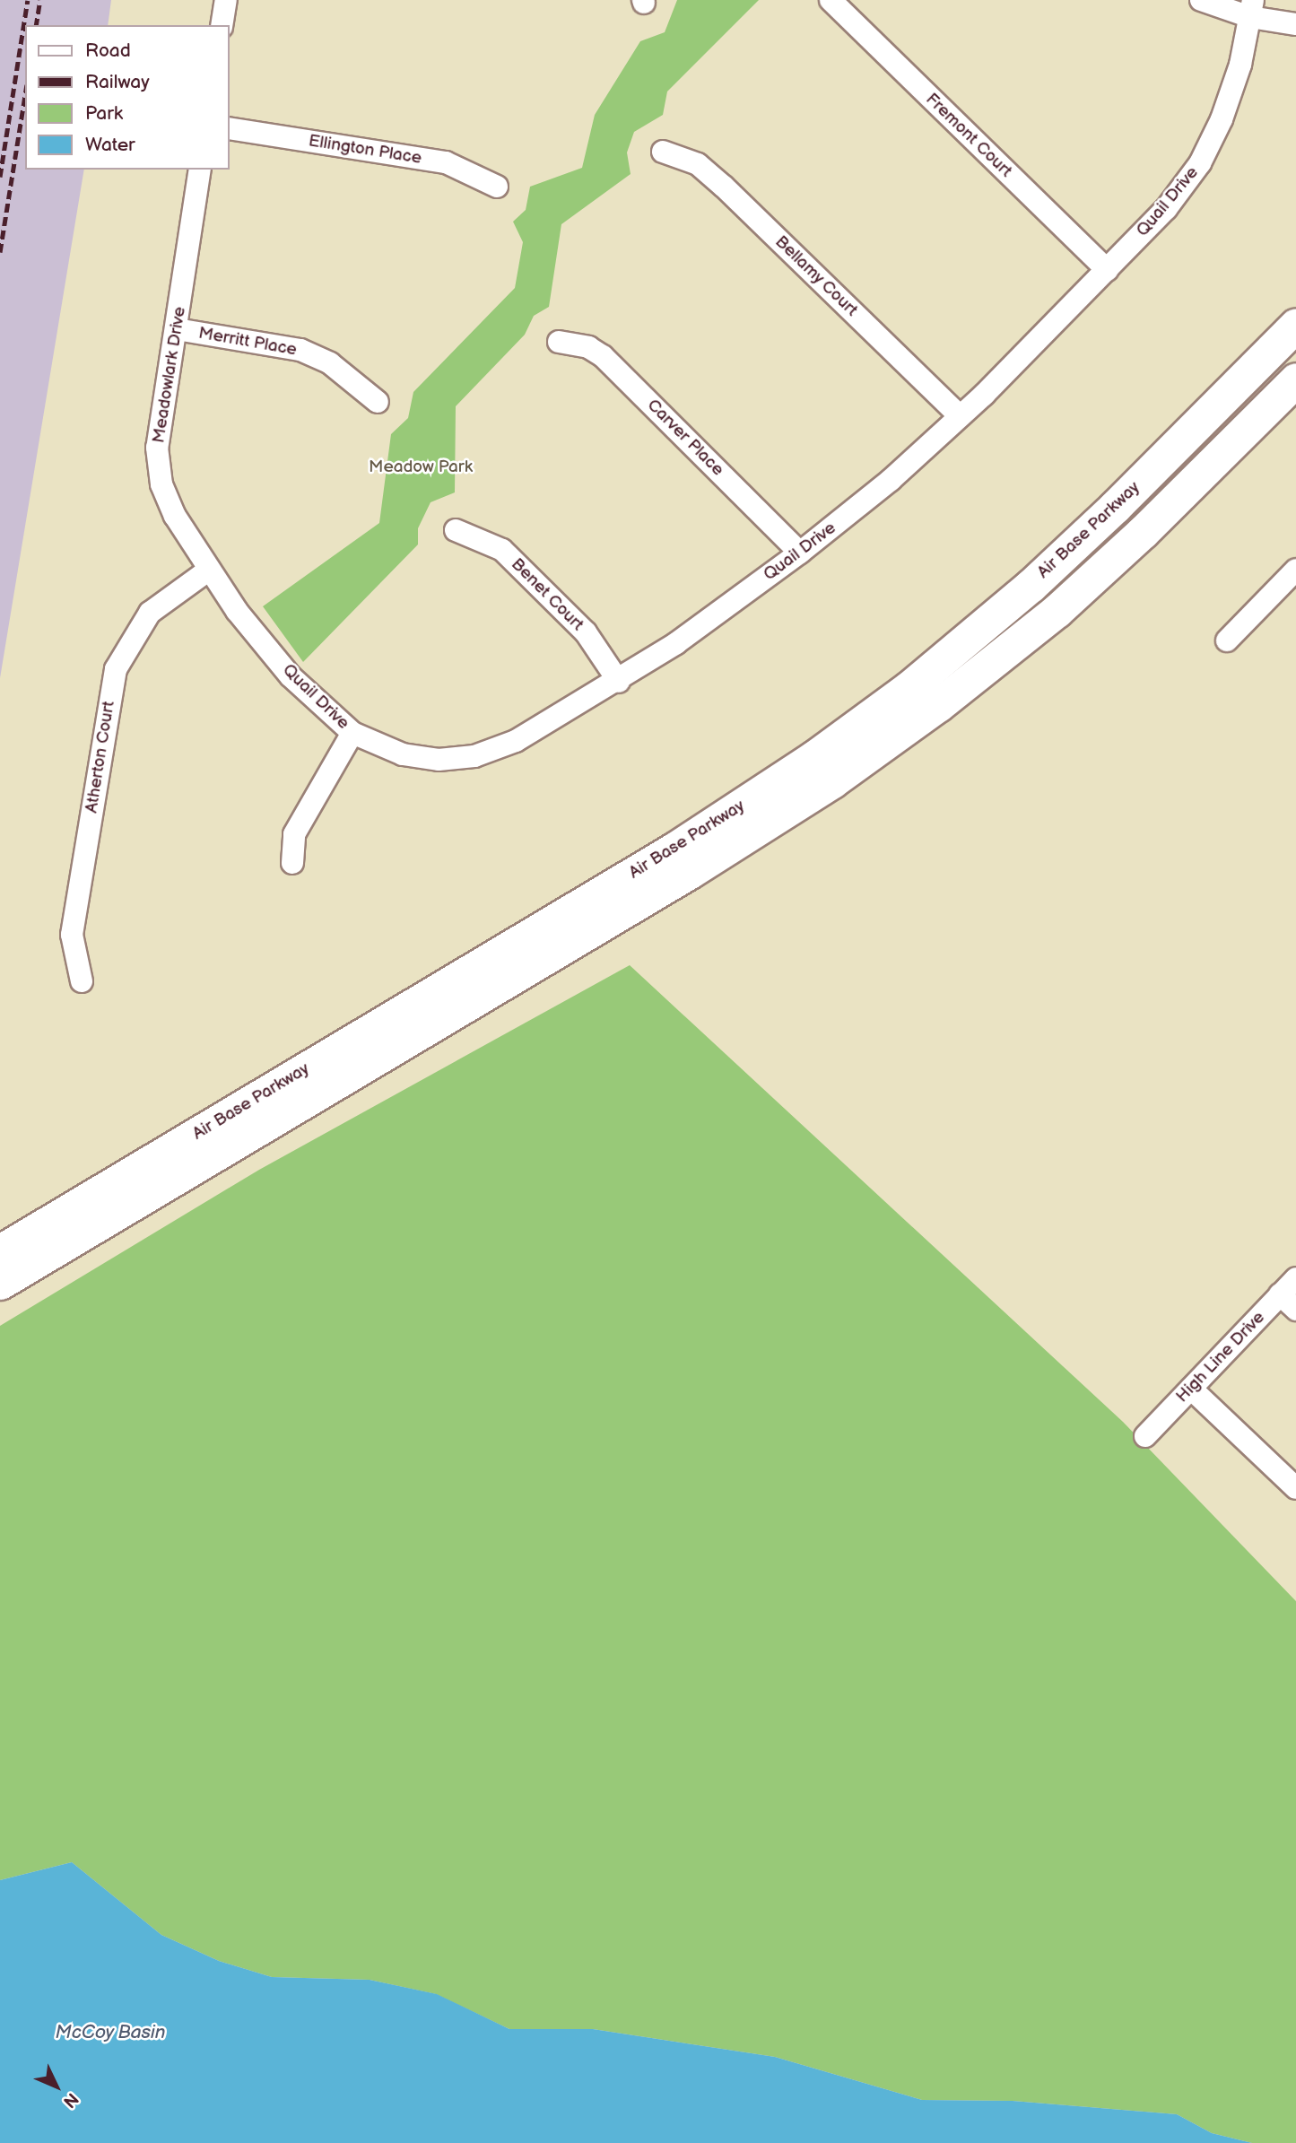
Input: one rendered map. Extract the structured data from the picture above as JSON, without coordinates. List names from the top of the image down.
{
  "streets": {
    "main road": ["Air Base Parkway"],
    "street": [
      "Fremont Court",
      "Ellington Place",
      "Quail Drive",
      "Bellamy Court",
      "Merritt Place",
      "Meadowlark Drive",
      "Carver Place",
      "Benet Court",
      "Atherton Court",
      "High Line Drive"
    ]
  },
  "crossings": [
    ["Fremont Court", "Quail Drive"],
    ["Quail Drive", "Bellamy Court"],
    ["Quail Drive", "Meadowlark Drive"],
    ["Quail Drive", "Carver Place"],
    ["Quail Drive", "Benet Court"],
    ["Quail Drive", "Atherton Court"],
    ["Merritt Place", "Meadowlark Drive"],
    ["Meadowlark Drive", "Atherton Court"]
  ],
  "water": ["McCoy Basin"],
  "parks": ["Meadow Park"],
  "legend": [
    "Road",
    "Railway",
    "Park",
    "Water"
  ],
  "north": "bottom right"
}
